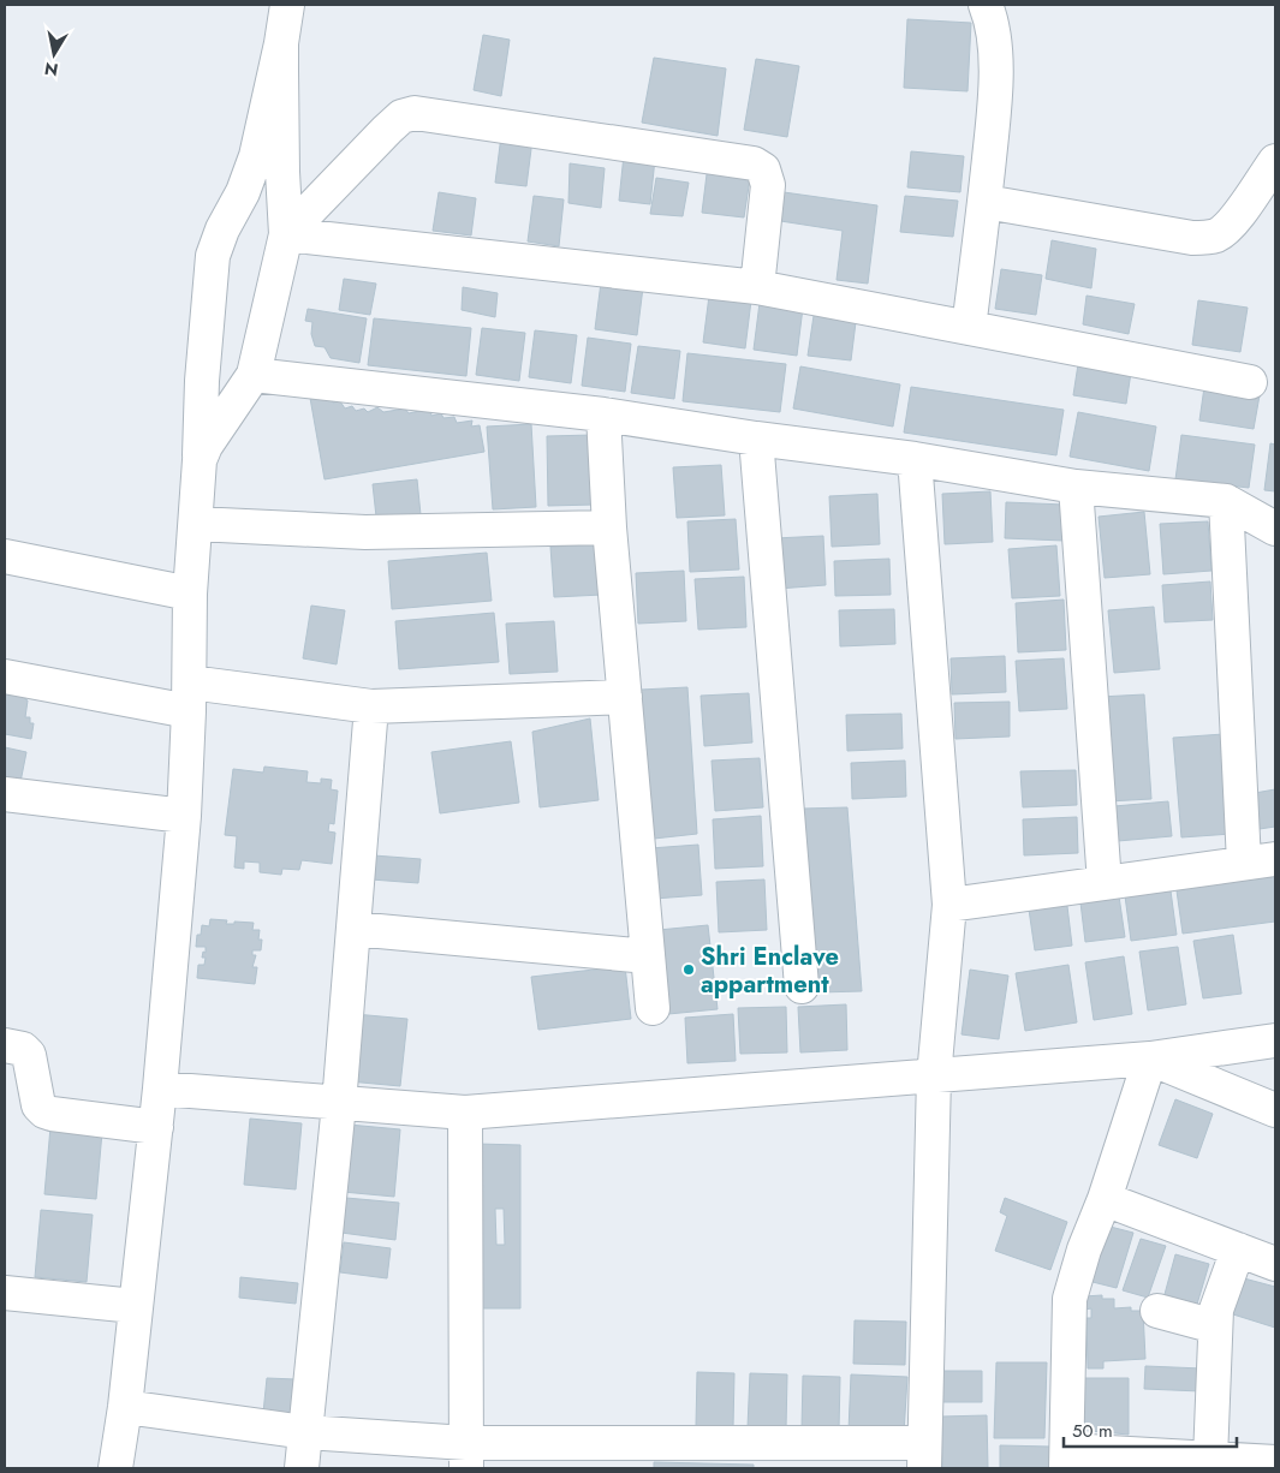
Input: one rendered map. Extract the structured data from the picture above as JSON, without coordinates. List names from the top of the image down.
{
  "places": ["Shri Enclave appartment"],
  "scale_bar": "50 m",
  "north": "bottom"
}
